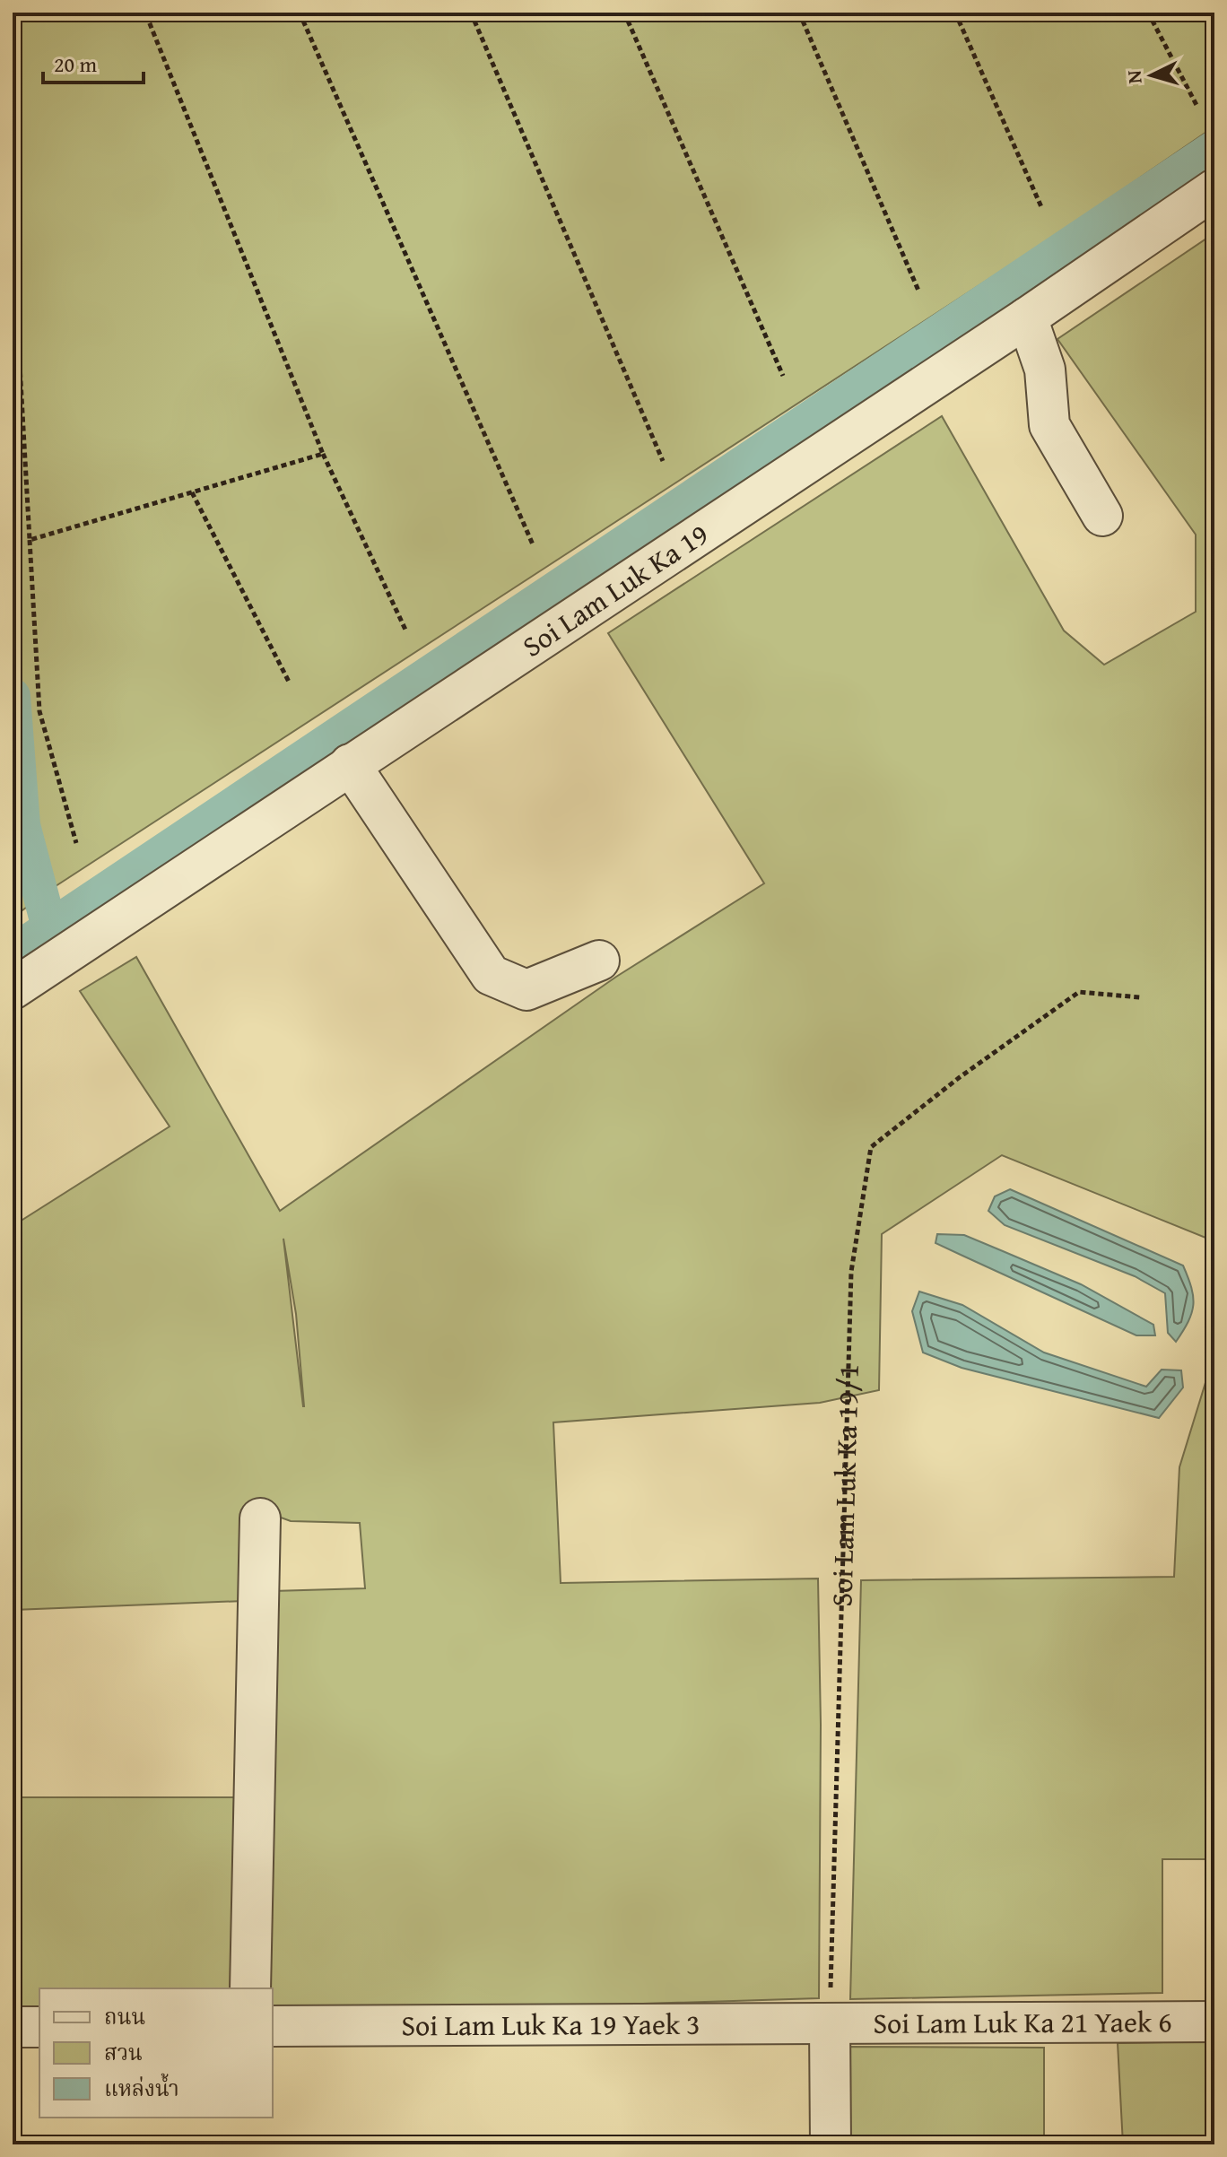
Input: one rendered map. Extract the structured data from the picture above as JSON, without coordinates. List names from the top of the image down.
{
  "streets": {
    "street": ["Soi Lam Luk Ka 19", "Soi Lam Luk Ka 21 Yaek 6", "Soi Lam Luk Ka 19 Yaek 3"],
    "path": ["Soi Lam Luk Ka 19/1"]
  },
  "crossings": [
    ["Soi Lam Luk Ka 19/1", "Soi Lam Luk Ka 21 Yaek 6"],
    ["Soi Lam Luk Ka 19/1", "Soi Lam Luk Ka 19 Yaek 3"],
    ["Soi Lam Luk Ka 21 Yaek 6", "Soi Lam Luk Ka 19 Yaek 3"]
  ],
  "legend": ["ถนน", "สวน", "แหล่งน้ำ"],
  "scale_bar": "20 m",
  "north": "left"
}
